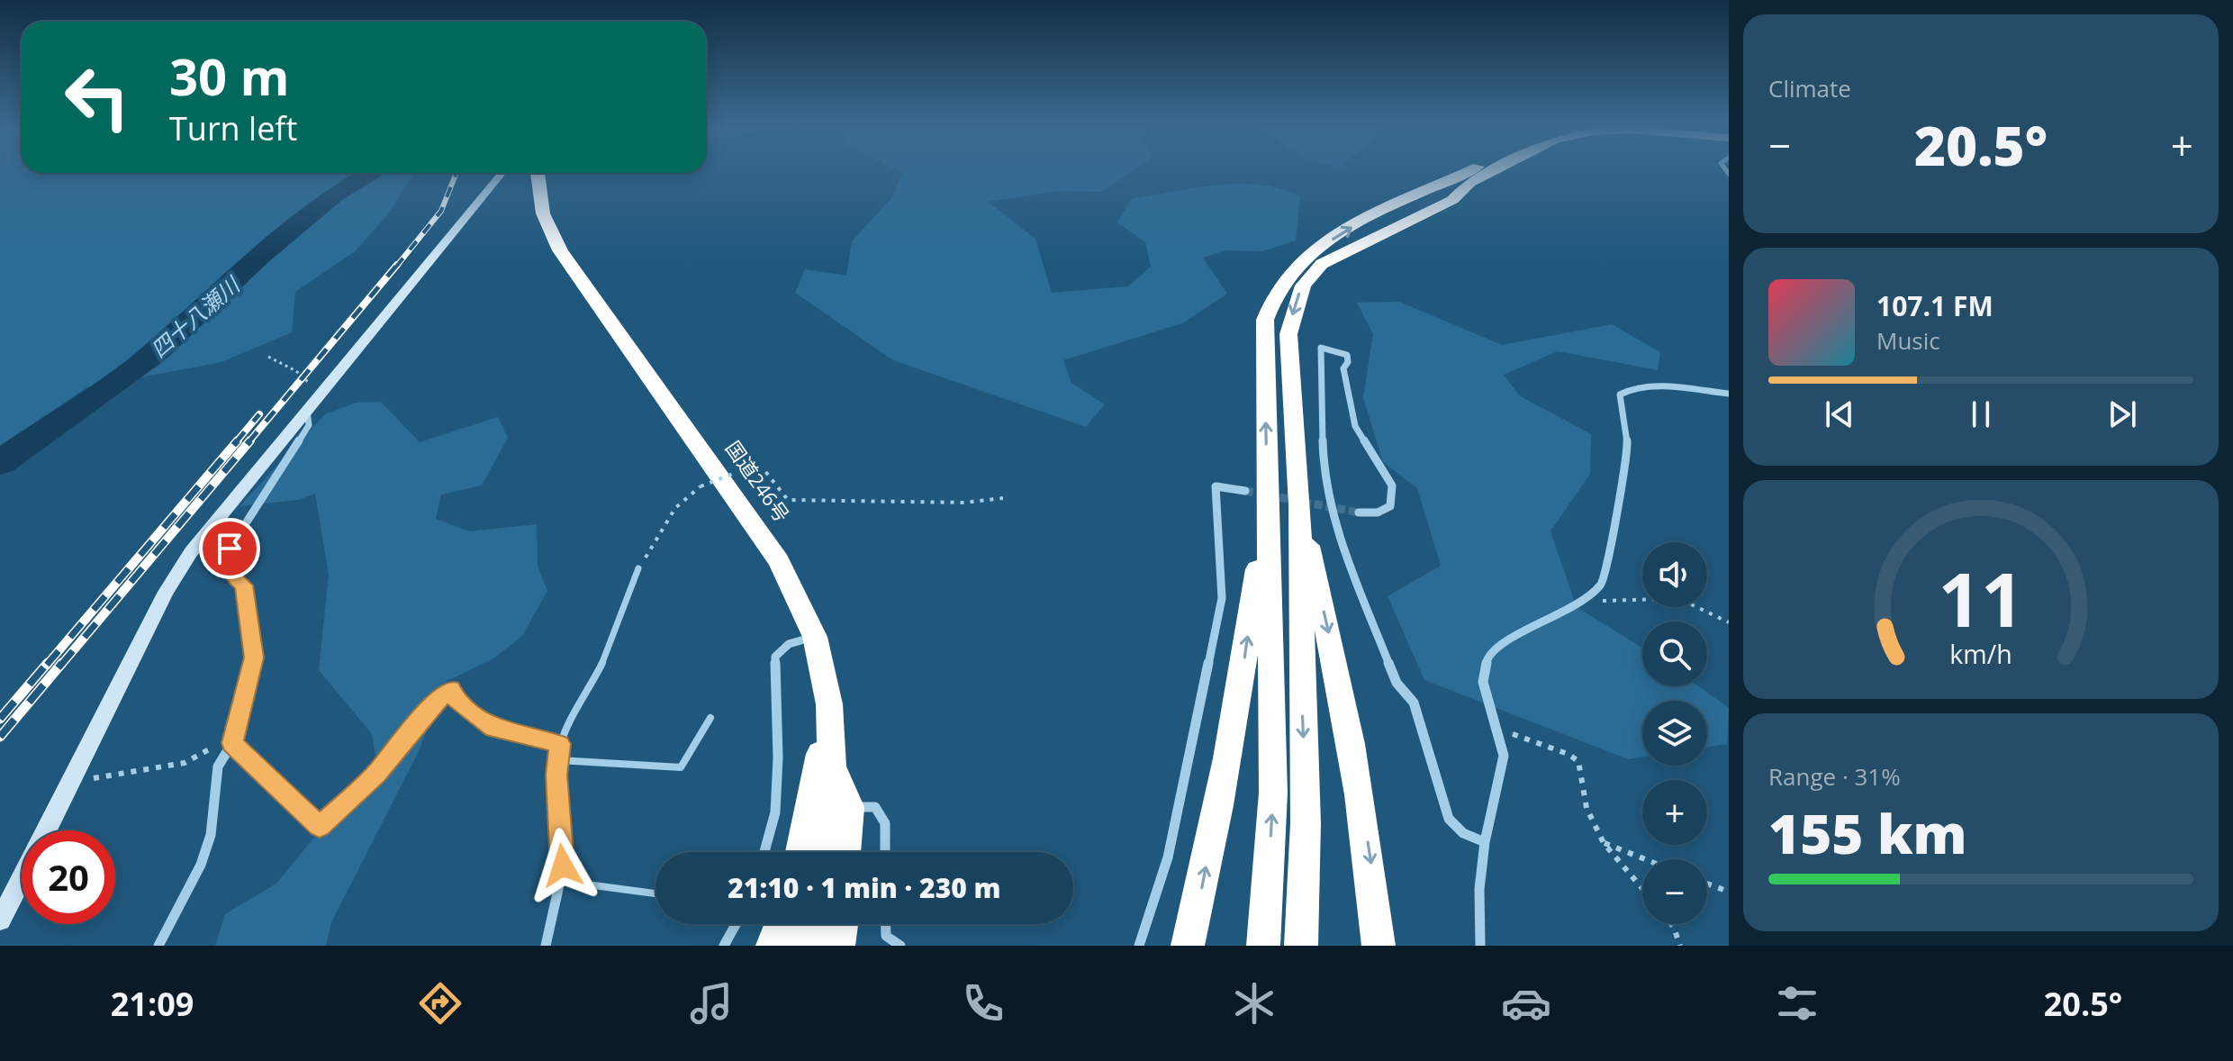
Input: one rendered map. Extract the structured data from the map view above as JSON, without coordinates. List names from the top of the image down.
{
  "streets": {
    "highway": ["国道246号"]
  },
  "water": ["四十八瀬川"],
  "page": {
    "tile": [
      "Climate",
      ["Range · 31%", "155 km"]
    ],
    "turn": ["30 m", "Turn left"],
    "heat": ["−", "20.5°", "+"],
    "song": ["107.1 FM", "Music"],
    "map_buttons": ["+", "−"],
    "limit": "20",
    "trip": "21:10 · 1 min · 230 m",
    "tabs": ["21:09", "20.5°"],
    "gauge": ["11", "km/h"]
  }
}
